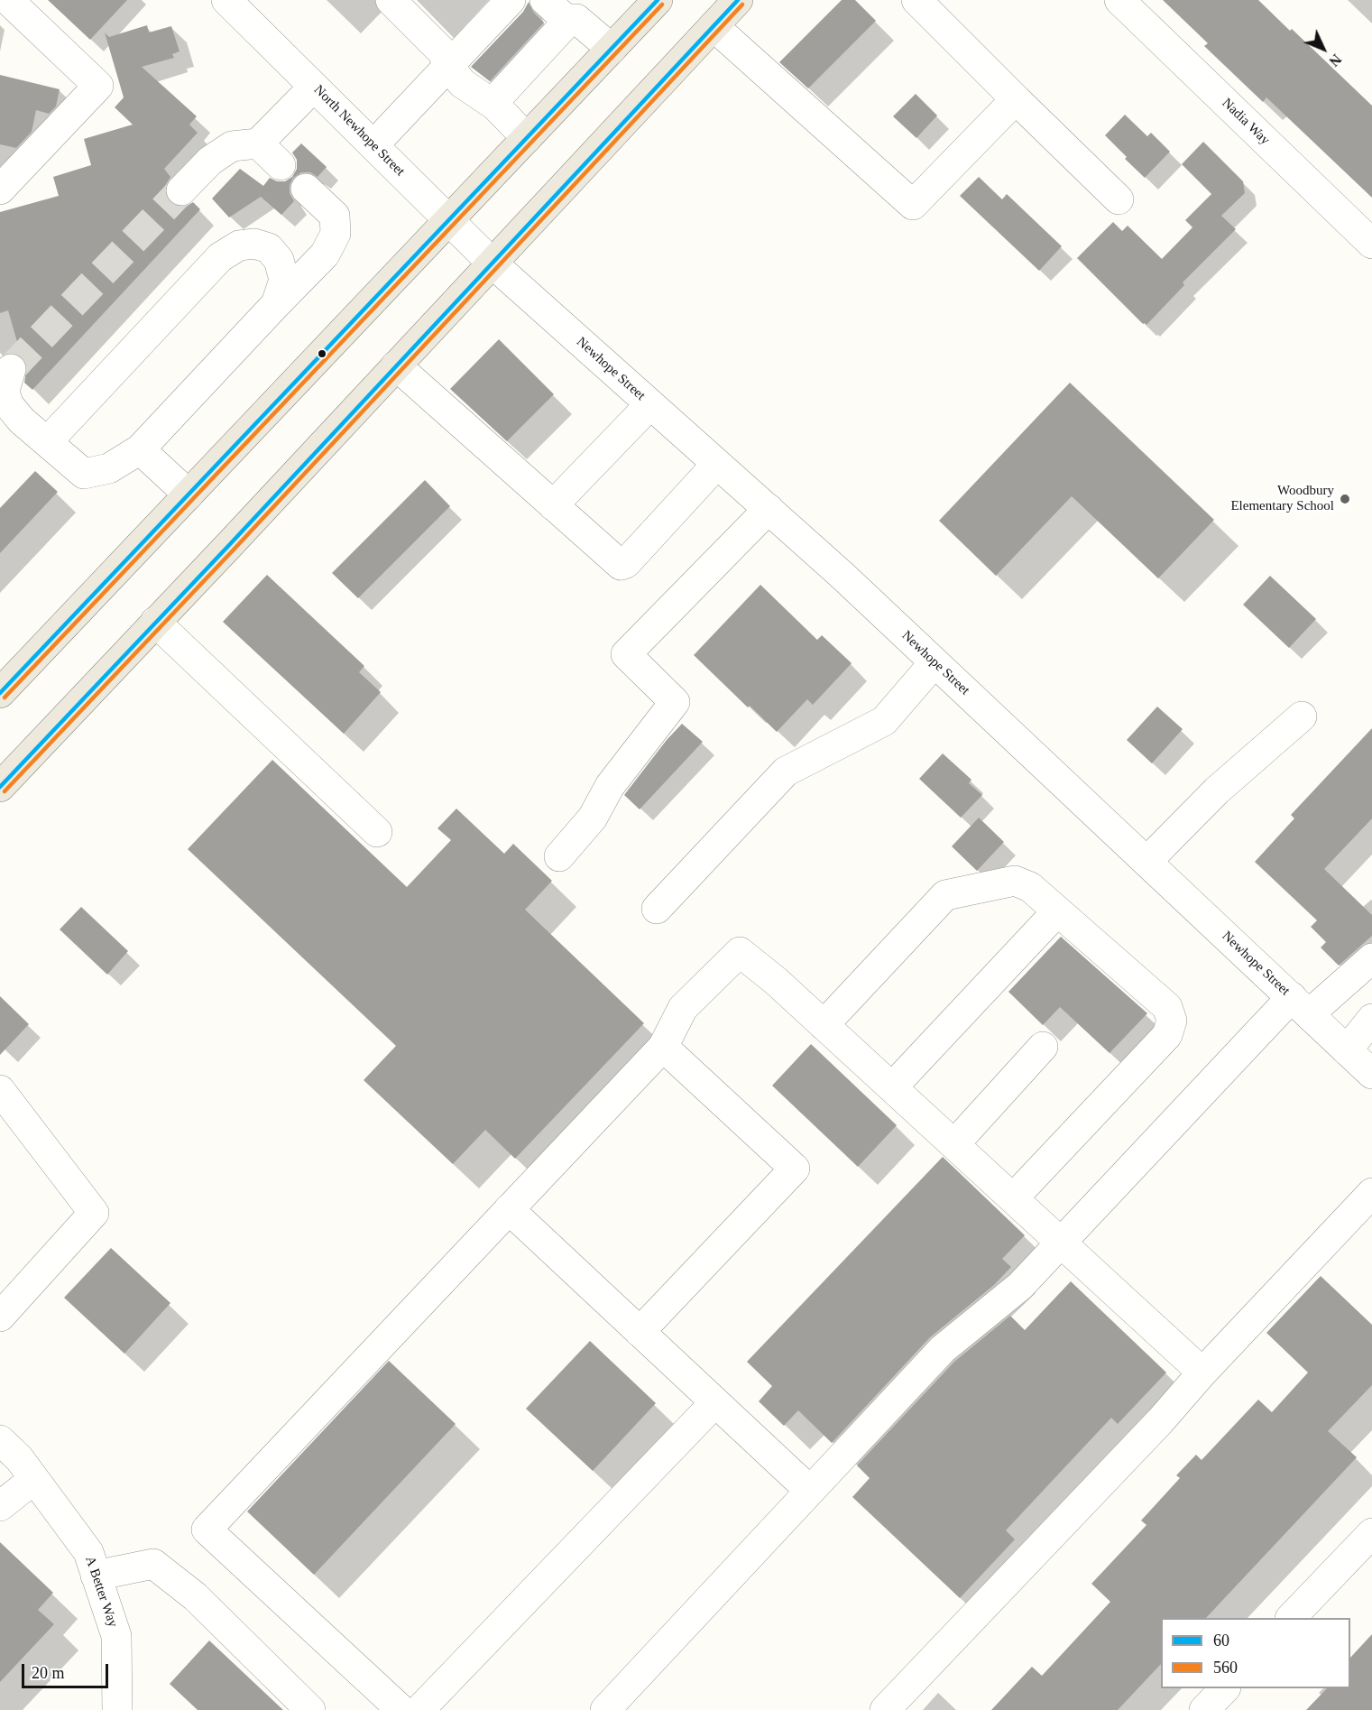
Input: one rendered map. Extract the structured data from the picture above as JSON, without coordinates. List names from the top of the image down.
{
  "streets": {
    "street": [
      "Nadia Way",
      "North Newhope Street",
      "Newhope Street",
      "A Better Way"
    ]
  },
  "crossings": [
    ["North Newhope Street", "Newhope Street"]
  ],
  "places": ["Woodbury Elementary School"],
  "lines": ["transit line 60", "transit line 560"],
  "legend": ["60", "560"],
  "scale_bar": "20 m",
  "north": "bottom right"
}
